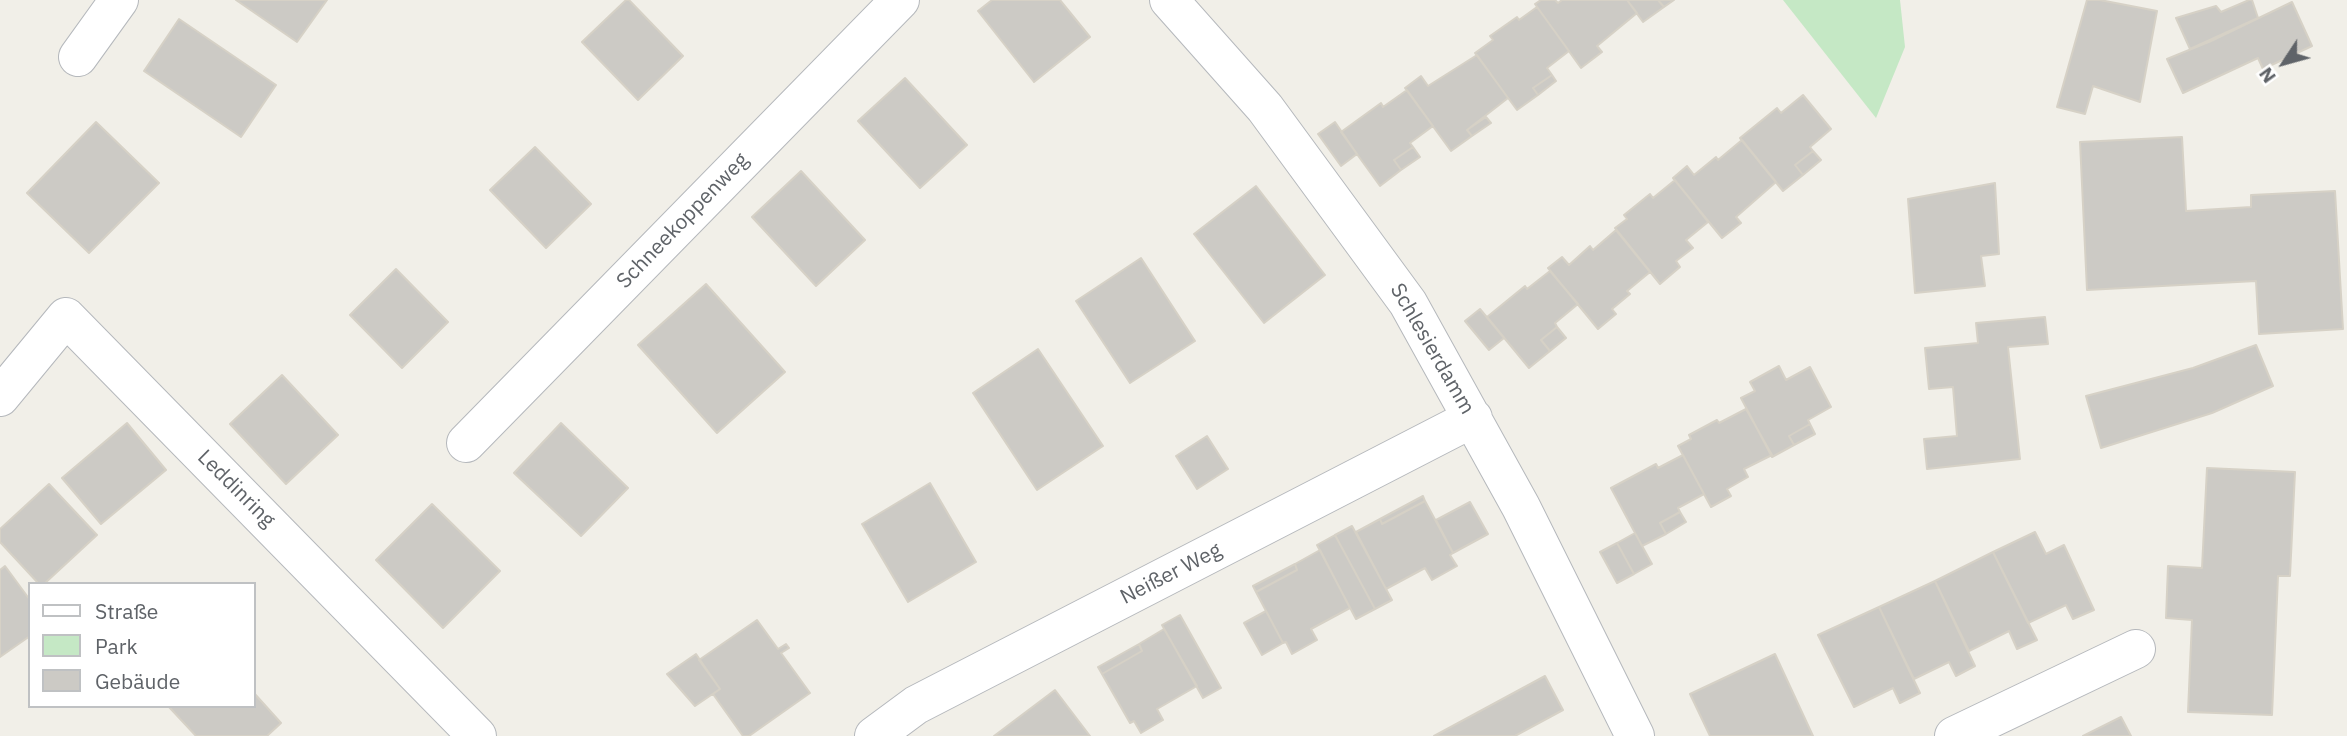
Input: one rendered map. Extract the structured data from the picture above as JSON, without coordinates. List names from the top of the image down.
{
  "streets": {
    "street": [
      "Schneekoppenweg",
      "Schlesierdamm",
      "Leddinring",
      "Neißer Weg"
    ]
  },
  "crossings": [
    ["Schlesierdamm", "Neißer Weg"]
  ],
  "legend": ["Straße", "Park", "Gebäude"],
  "north": "bottom left"
}
